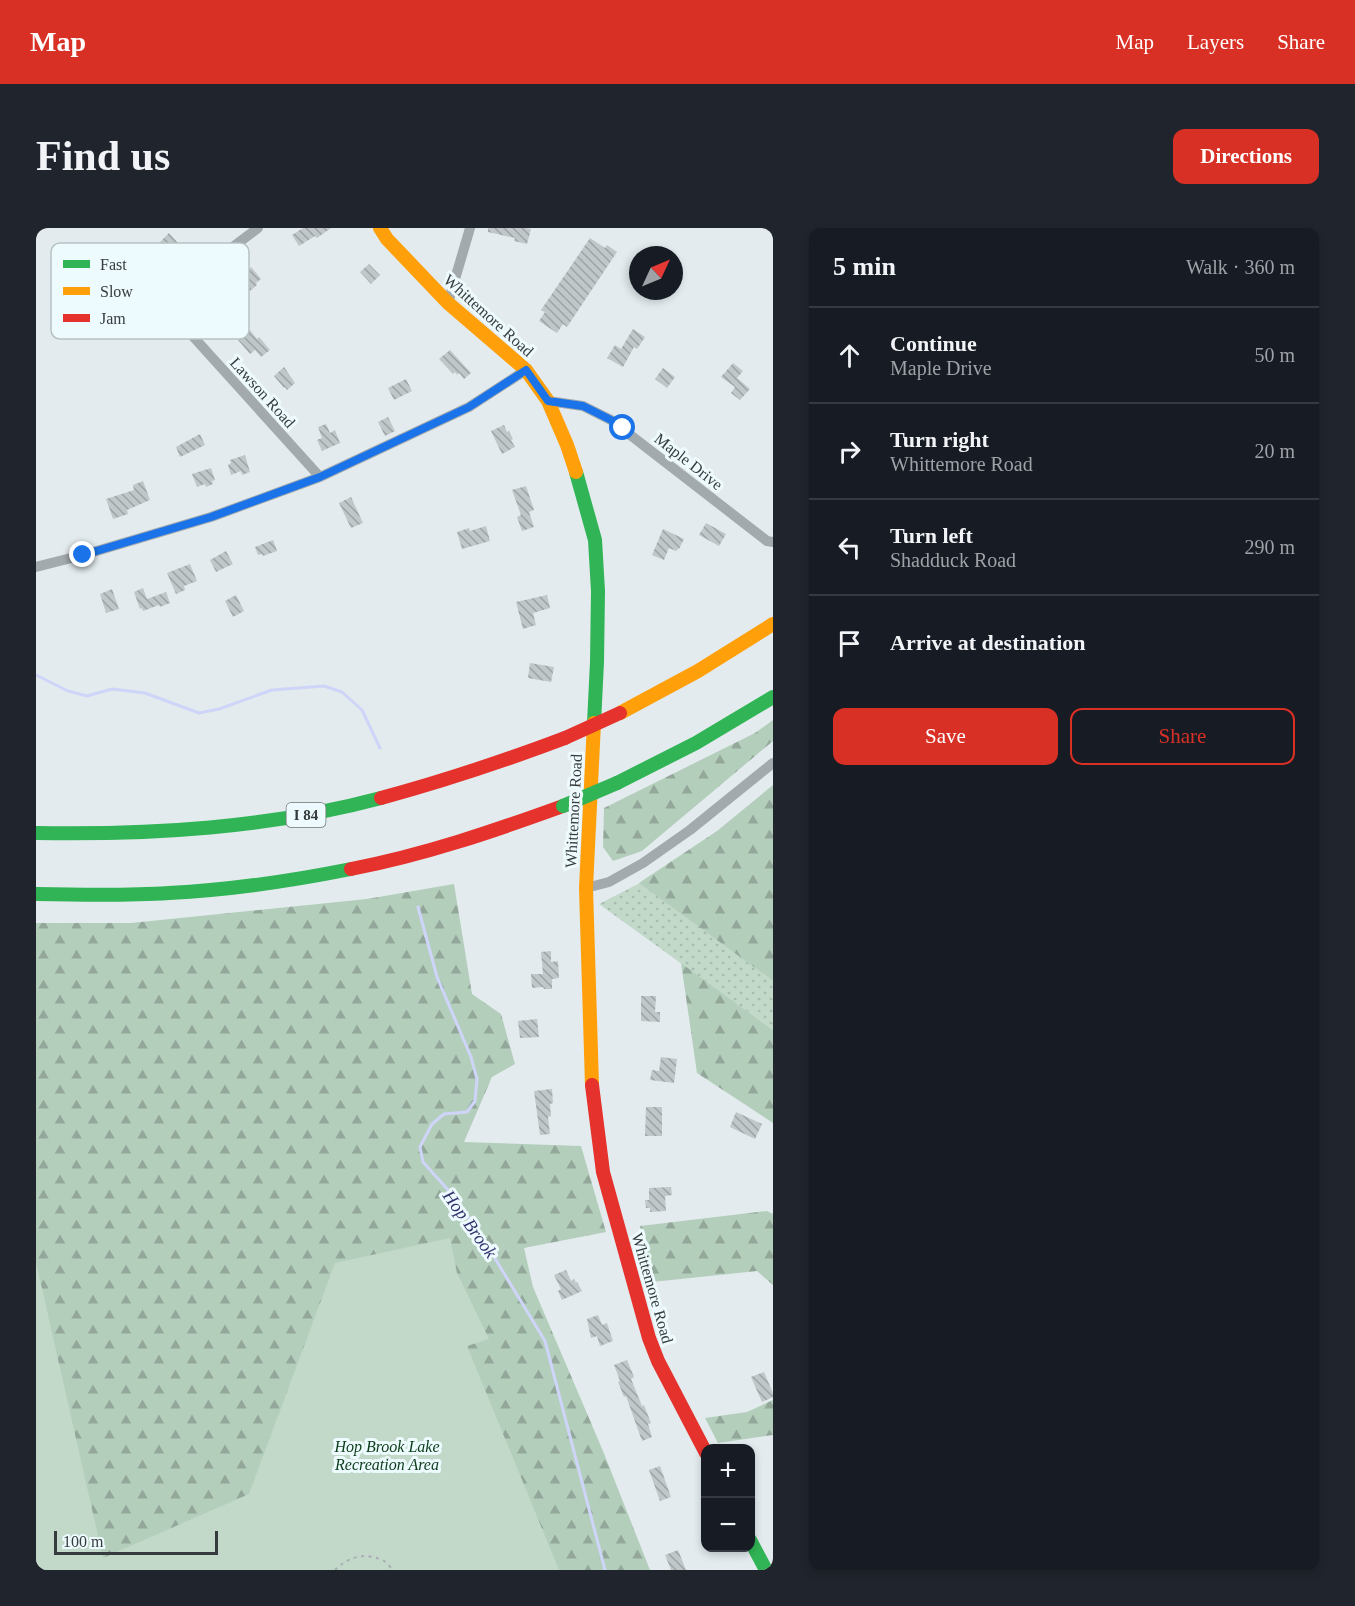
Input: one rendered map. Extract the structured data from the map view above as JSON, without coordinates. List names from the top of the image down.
{
  "streets": {
    "main road": ["Whittemore Road", "I 84"],
    "street": ["Lawson Road", "Maple Drive"]
  },
  "crossings": [
    ["Whittemore Road", "Maple Drive"]
  ],
  "water": ["Hop Brook"],
  "parks": ["Hop Brook Lake Recreation Area"],
  "legend": ["Fast", "Slow", "Jam"],
  "scale_bar": "100 m",
  "north": "top right",
  "page": {
    "header": "Map",
    "nav": ["Map", "Layers", "Share"],
    "buttons": [
      "Directions",
      ["Save", "Share"]
    ],
    "title": "Find us",
    "heading": ["5 min", "Walk · 360 m"],
    "list": [
      ["Continue", "Maple Drive", "50 m"],
      ["Turn right", "Whittemore Road", "20 m"],
      ["Turn left", "Shadduck Road", "290 m"],
      "Arrive at destination"
    ],
    "map_buttons": ["+", "−"],
    "scale": "100 m"
  }
}
